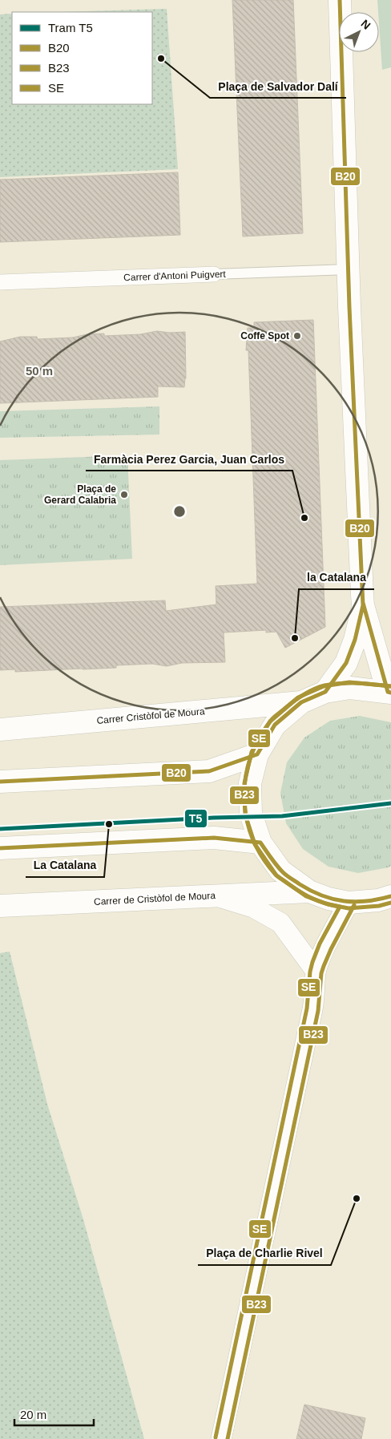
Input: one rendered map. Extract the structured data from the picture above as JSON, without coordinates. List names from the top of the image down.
{
  "streets": {
    "street": ["Carrer d'Antoni Puigvert", "Carrer Cristòfol de Moura", "Carrer de Cristòfol de Moura"]
  },
  "places": [
    "Plaça de Salvador Dalí",
    "Coffe Spot",
    "Plaça de Gerard Calabria",
    "Farmàcia Perez Garcia, Juan Carlos",
    "la Catalana",
    "La Catalana",
    "Plaça de Charlie Rivel"
  ],
  "lines": [
    "transit line B20",
    "transit line B23",
    "transit line SE",
    "tram line T5"
  ],
  "legend": [
    "Tram T5",
    "B20",
    "B23",
    "SE"
  ],
  "scale_bar": "20 m",
  "north": "top right",
  "rings": ["50 m"]
}
